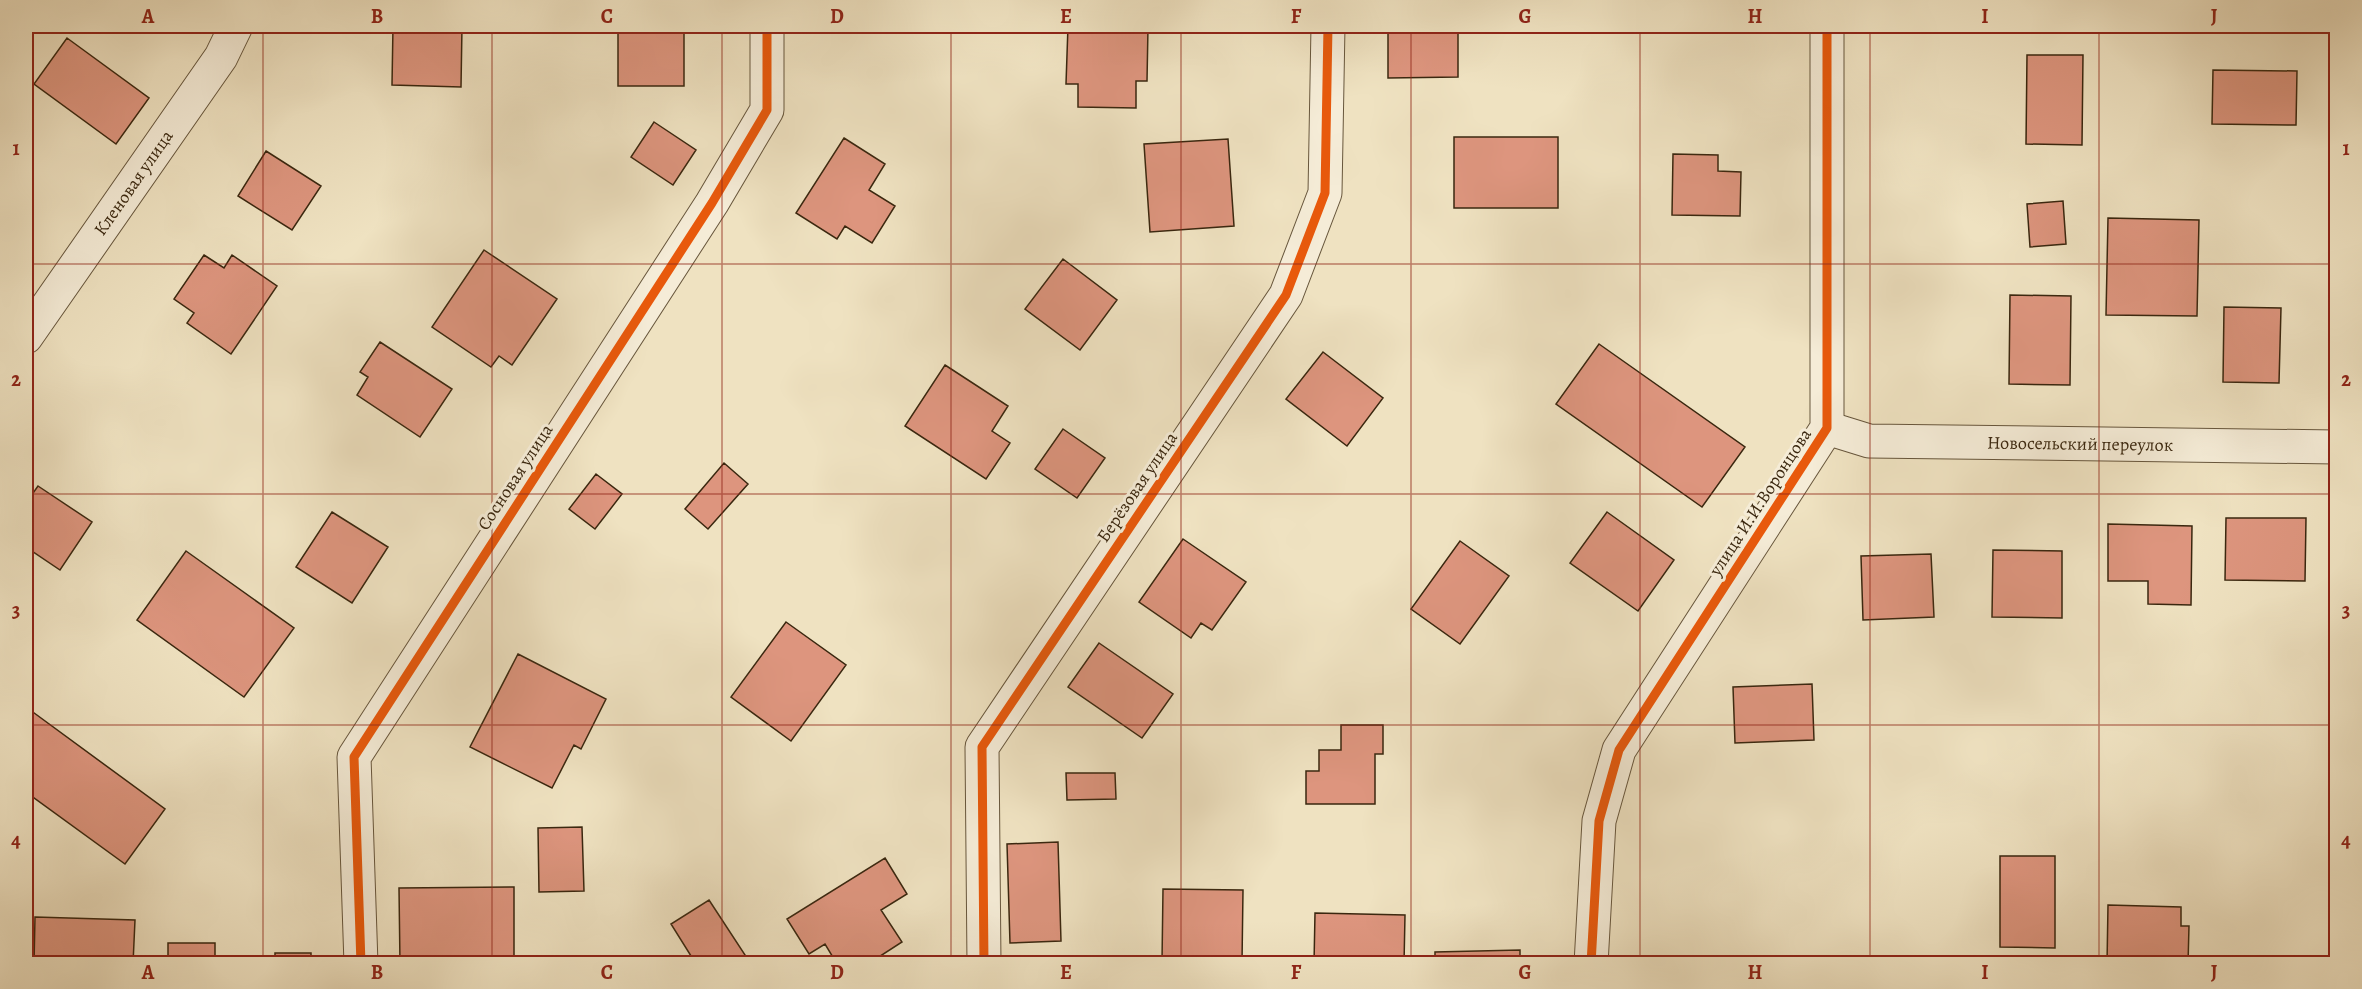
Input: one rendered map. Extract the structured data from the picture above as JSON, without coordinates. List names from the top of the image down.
{
  "streets": {
    "street": [
      "Кленовая улица",
      "Новосельский переулок",
      "Сосновая улица",
      "Берёзовая улица",
      "улица И.И.Воронцова"
    ]
  },
  "crossings": [
    ["Новосельский переулок", "улица И.И.Воронцова"]
  ],
  "grid": {
    "columns": [
      "A",
      "B",
      "C",
      "D",
      "E",
      "F",
      "G",
      "H",
      "I",
      "J"
    ],
    "rows": [
      "1",
      "2",
      "3",
      "4"
    ]
  }
}
